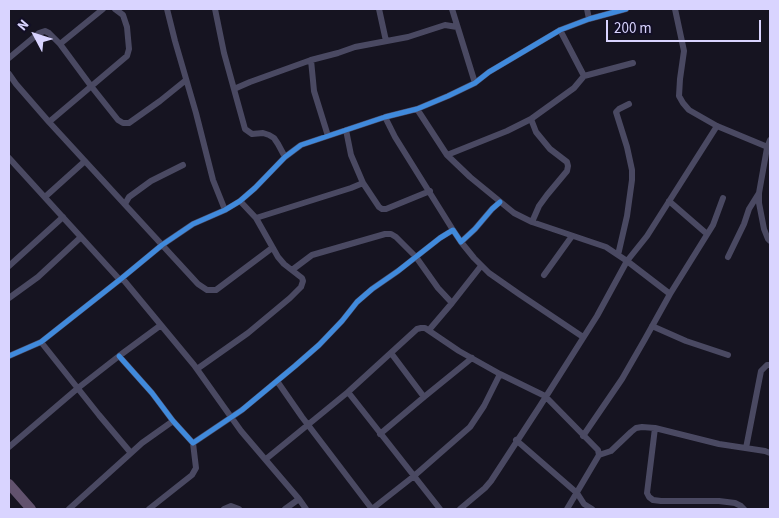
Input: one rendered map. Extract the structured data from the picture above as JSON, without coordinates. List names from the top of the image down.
{
  "scale_bar": "200 m",
  "north": "top left"
}
